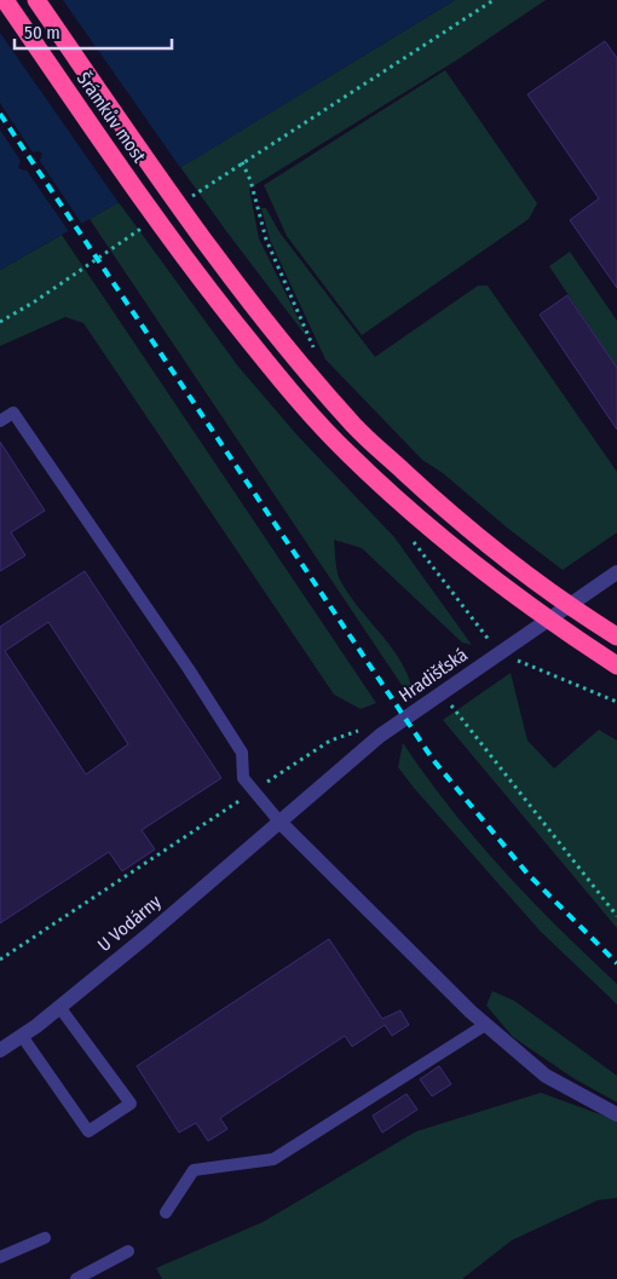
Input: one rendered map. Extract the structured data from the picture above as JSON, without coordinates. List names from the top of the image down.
{
  "streets": {
    "highway": ["Šrámkův most"],
    "street": ["Hradišťská", "U Vodárny"]
  },
  "crossings": [
    ["Hradišťská", "U Vodárny"]
  ],
  "scale_bar": "50 m"
}
